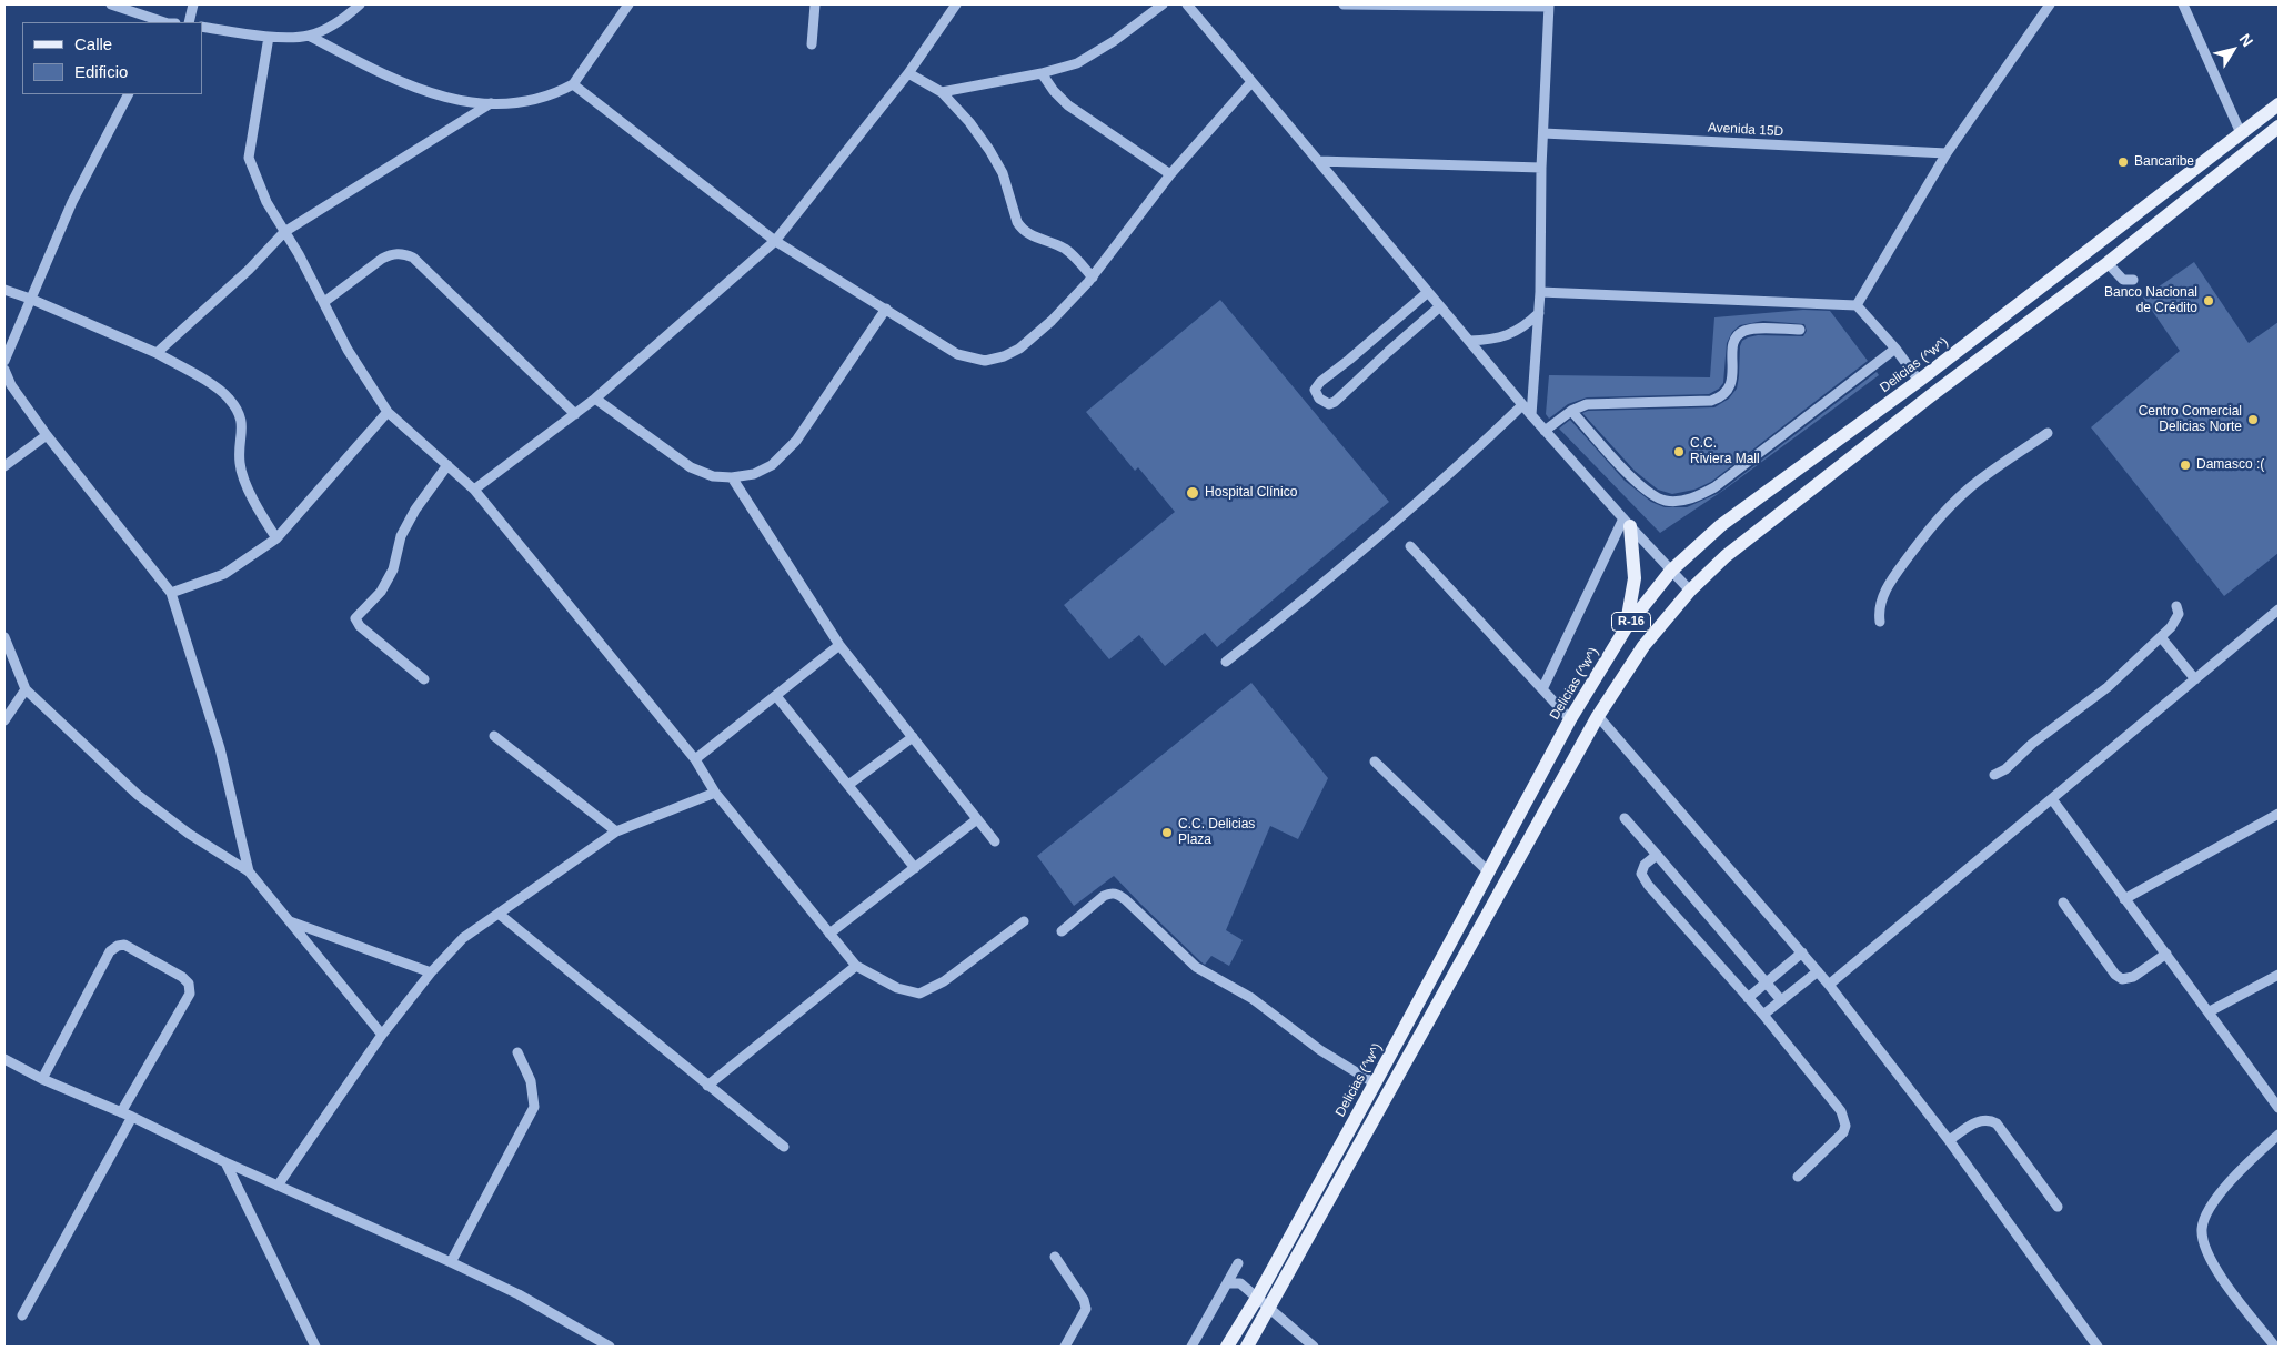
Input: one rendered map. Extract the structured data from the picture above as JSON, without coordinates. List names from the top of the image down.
{
  "streets": {
    "main road": ["Delicias (^w^)", "R-16"],
    "street": ["Avenida 15D"]
  },
  "places": [
    "Bancaribe",
    "Banco Nacional de Crédito",
    "Centro Comercial Delicias Norte",
    "C.C. Riviera Mall",
    "Damasco :(",
    "Hospital Clínico",
    "C.C. Delicias Plaza"
  ],
  "legend": ["Calle", "Edificio"],
  "north": "top right"
}
